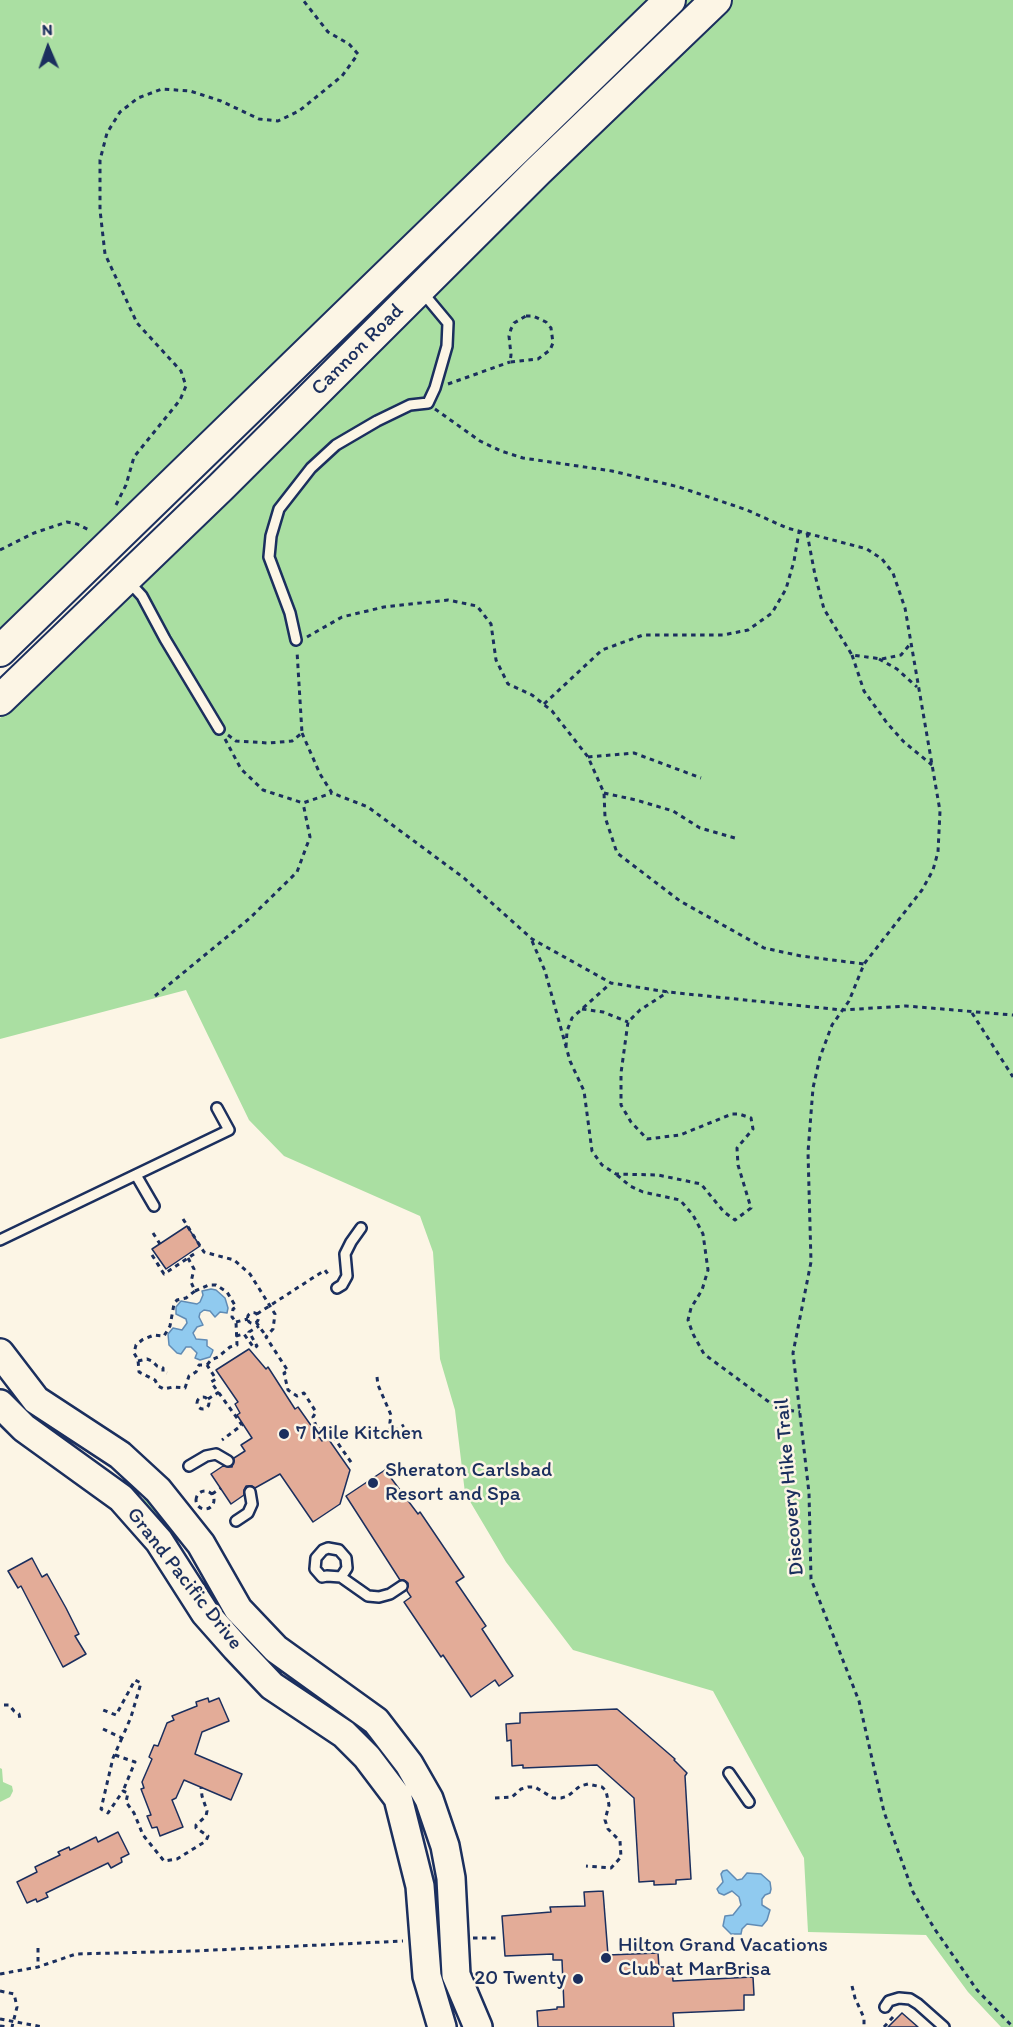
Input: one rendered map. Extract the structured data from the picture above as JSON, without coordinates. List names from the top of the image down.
{
  "streets": {
    "main road": ["Cannon Road"],
    "street": ["Grand Pacific Drive"],
    "path": ["Discovery Hike Trail"]
  },
  "places": [
    "7 Mile Kitchen",
    "Sheraton Carlsbad Resort and Spa",
    "Hilton Grand Vacations Club at MarBrisa",
    "20 Twenty"
  ],
  "north": "top"
}
